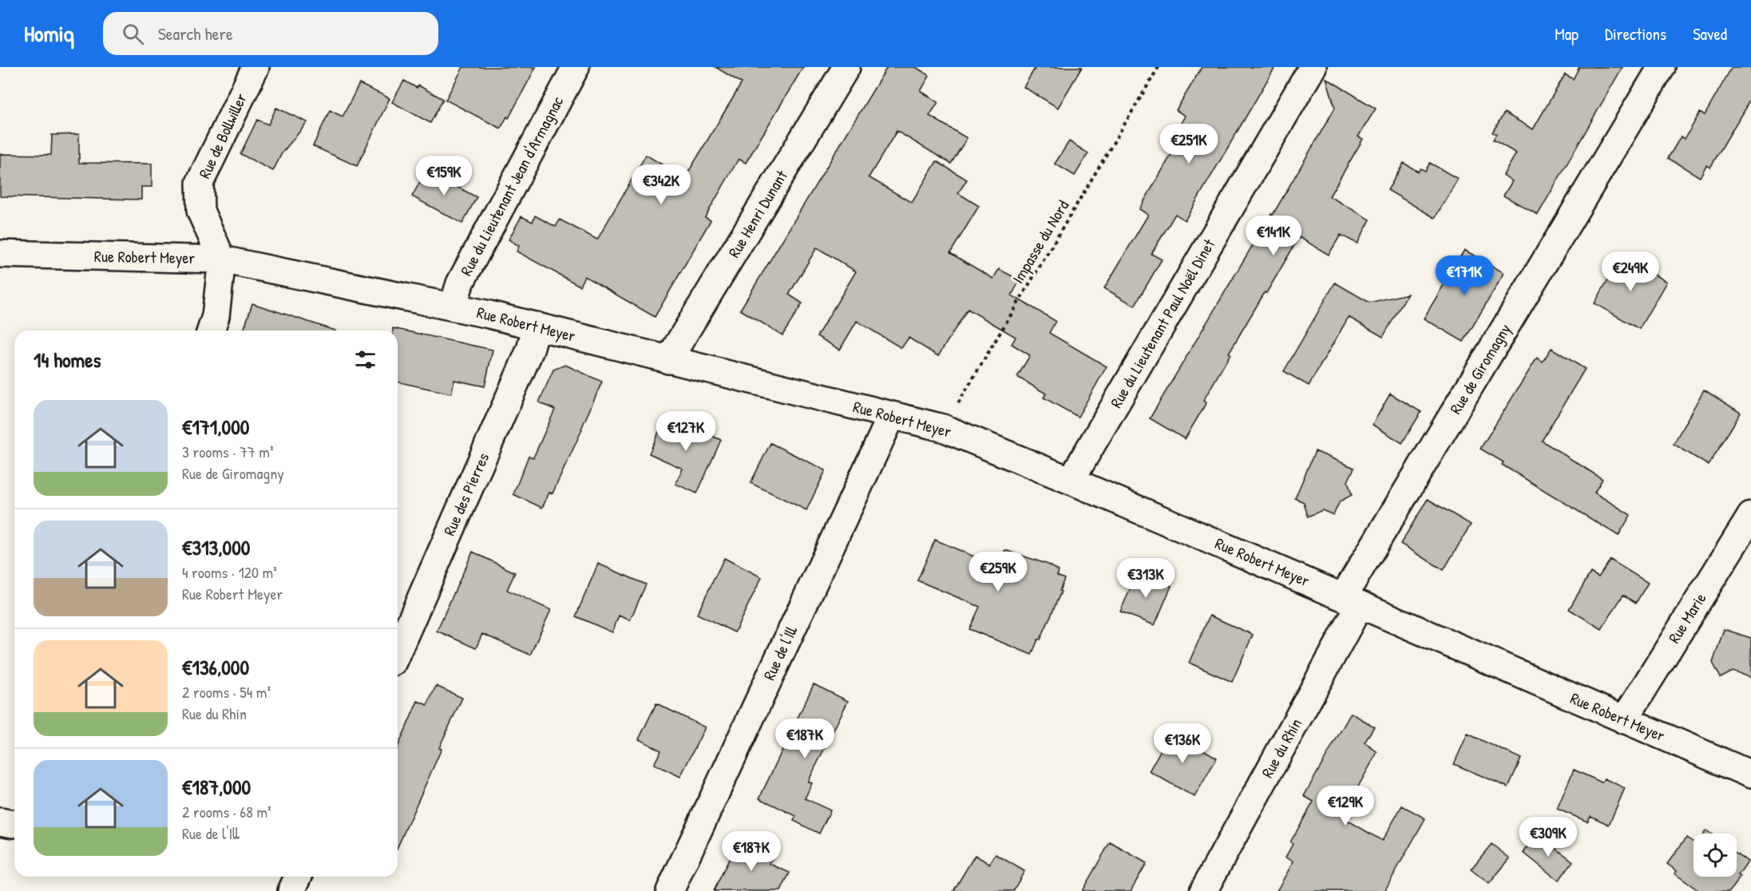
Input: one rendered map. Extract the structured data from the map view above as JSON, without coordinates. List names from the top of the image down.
{
  "streets": {
    "street": [
      "Rue de Bollwiller",
      "Rue du Lieutenant Jean d'Armagnac",
      "Rue Henri Dunant",
      "Rue Robert Meyer",
      "Rue du Lieutenant Paul Noël Dinet",
      "Rue de Giromagny",
      "Rue des Pierres",
      "Rue Marie",
      "Rue de l'Ill",
      "Rue du Rhin"
    ],
    "path": ["Impasse du Nord"]
  },
  "crossings": [
    ["Rue de Bollwiller", "Rue Robert Meyer"],
    ["Rue du Lieutenant Jean d'Armagnac", "Rue Robert Meyer"],
    ["Rue Henri Dunant", "Rue Robert Meyer"],
    ["Impasse du Nord", "Rue Robert Meyer"],
    ["Rue Robert Meyer", "Rue du Lieutenant Paul Noël Dinet"],
    ["Rue Robert Meyer", "Rue de Giromagny"],
    ["Rue Robert Meyer", "Rue des Pierres"],
    ["Rue Robert Meyer", "Rue Marie"],
    ["Rue Robert Meyer", "Rue de l'Ill"],
    ["Rue Robert Meyer", "Rue du Rhin"],
    ["Rue de Giromagny", "Rue du Rhin"]
  ],
  "page": {
    "header": "Homiq",
    "search": "Search here",
    "nav": ["Map", "Directions", "Saved"],
    "price": [
      "€251K",
      "€159K",
      "€342K",
      "€141K",
      "€249K",
      "€171K",
      "€127K",
      "€259K",
      "€313K",
      "€187K",
      "€136K",
      "€129K",
      "€309K",
      "€187K"
    ],
    "heading": "14 homes",
    "list": [
      {
        "name": "€171,000",
        "note": "3 rooms · 77 m² · Rue de Giromagny"
      },
      {
        "name": "€313,000",
        "note": "4 rooms · 120 m² · Rue Robert Meyer"
      },
      {
        "name": "€136,000",
        "note": "2 rooms · 54 m² · Rue du Rhin"
      },
      {
        "name": "€187,000",
        "note": "2 rooms · 68 m² · Rue de l'Ill"
      }
    ]
  }
}
